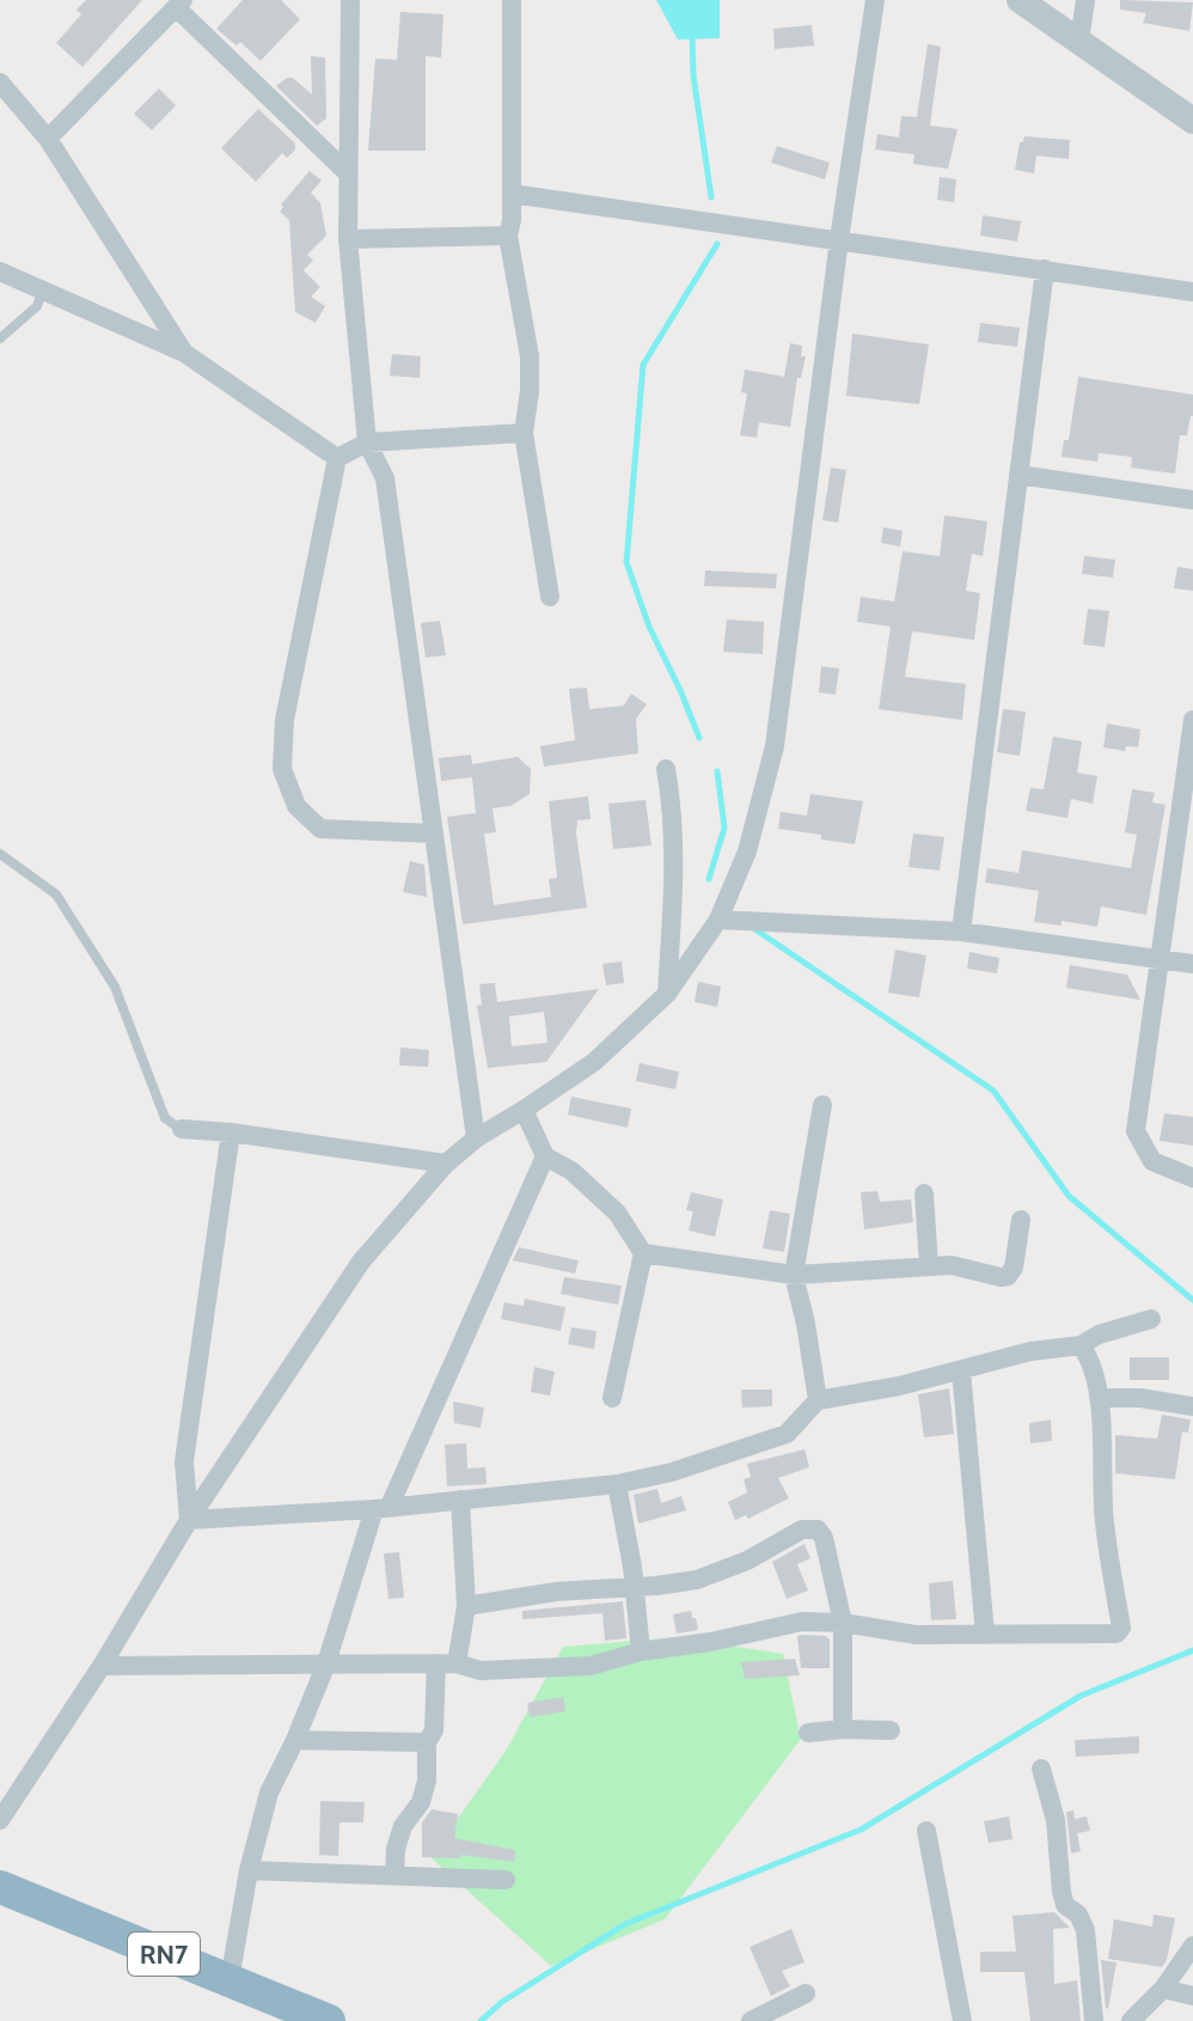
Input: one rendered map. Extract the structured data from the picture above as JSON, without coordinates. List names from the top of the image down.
{
  "streets": {
    "highway": ["RN7"]
  }
}
